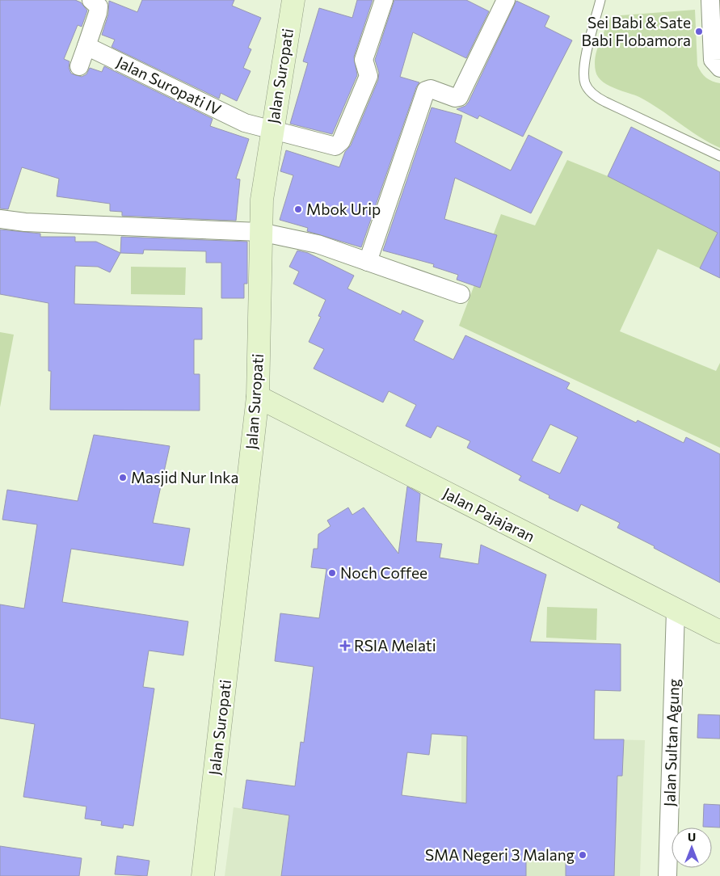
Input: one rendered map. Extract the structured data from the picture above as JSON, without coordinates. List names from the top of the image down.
{
  "streets": {
    "street": [
      "Jalan Suropati",
      "Jalan Suropati IV",
      "Jalan Pajajaran",
      "Jalan Sultan Agung"
    ]
  },
  "crossings": [
    ["Jalan Suropati", "Jalan Suropati IV"],
    ["Jalan Suropati", "Jalan Pajajaran"],
    ["Jalan Pajajaran", "Jalan Sultan Agung"]
  ],
  "places": {
    "other": [
      "Sei Babi & Sate Babi Flobamora",
      "Mbok Urip",
      "Masjid Nur Inka",
      "Noch Coffee",
      "SMA Negeri 3 Malang"
    ],
    "health": ["RSIA Melati"]
  },
  "north": "top"
}
